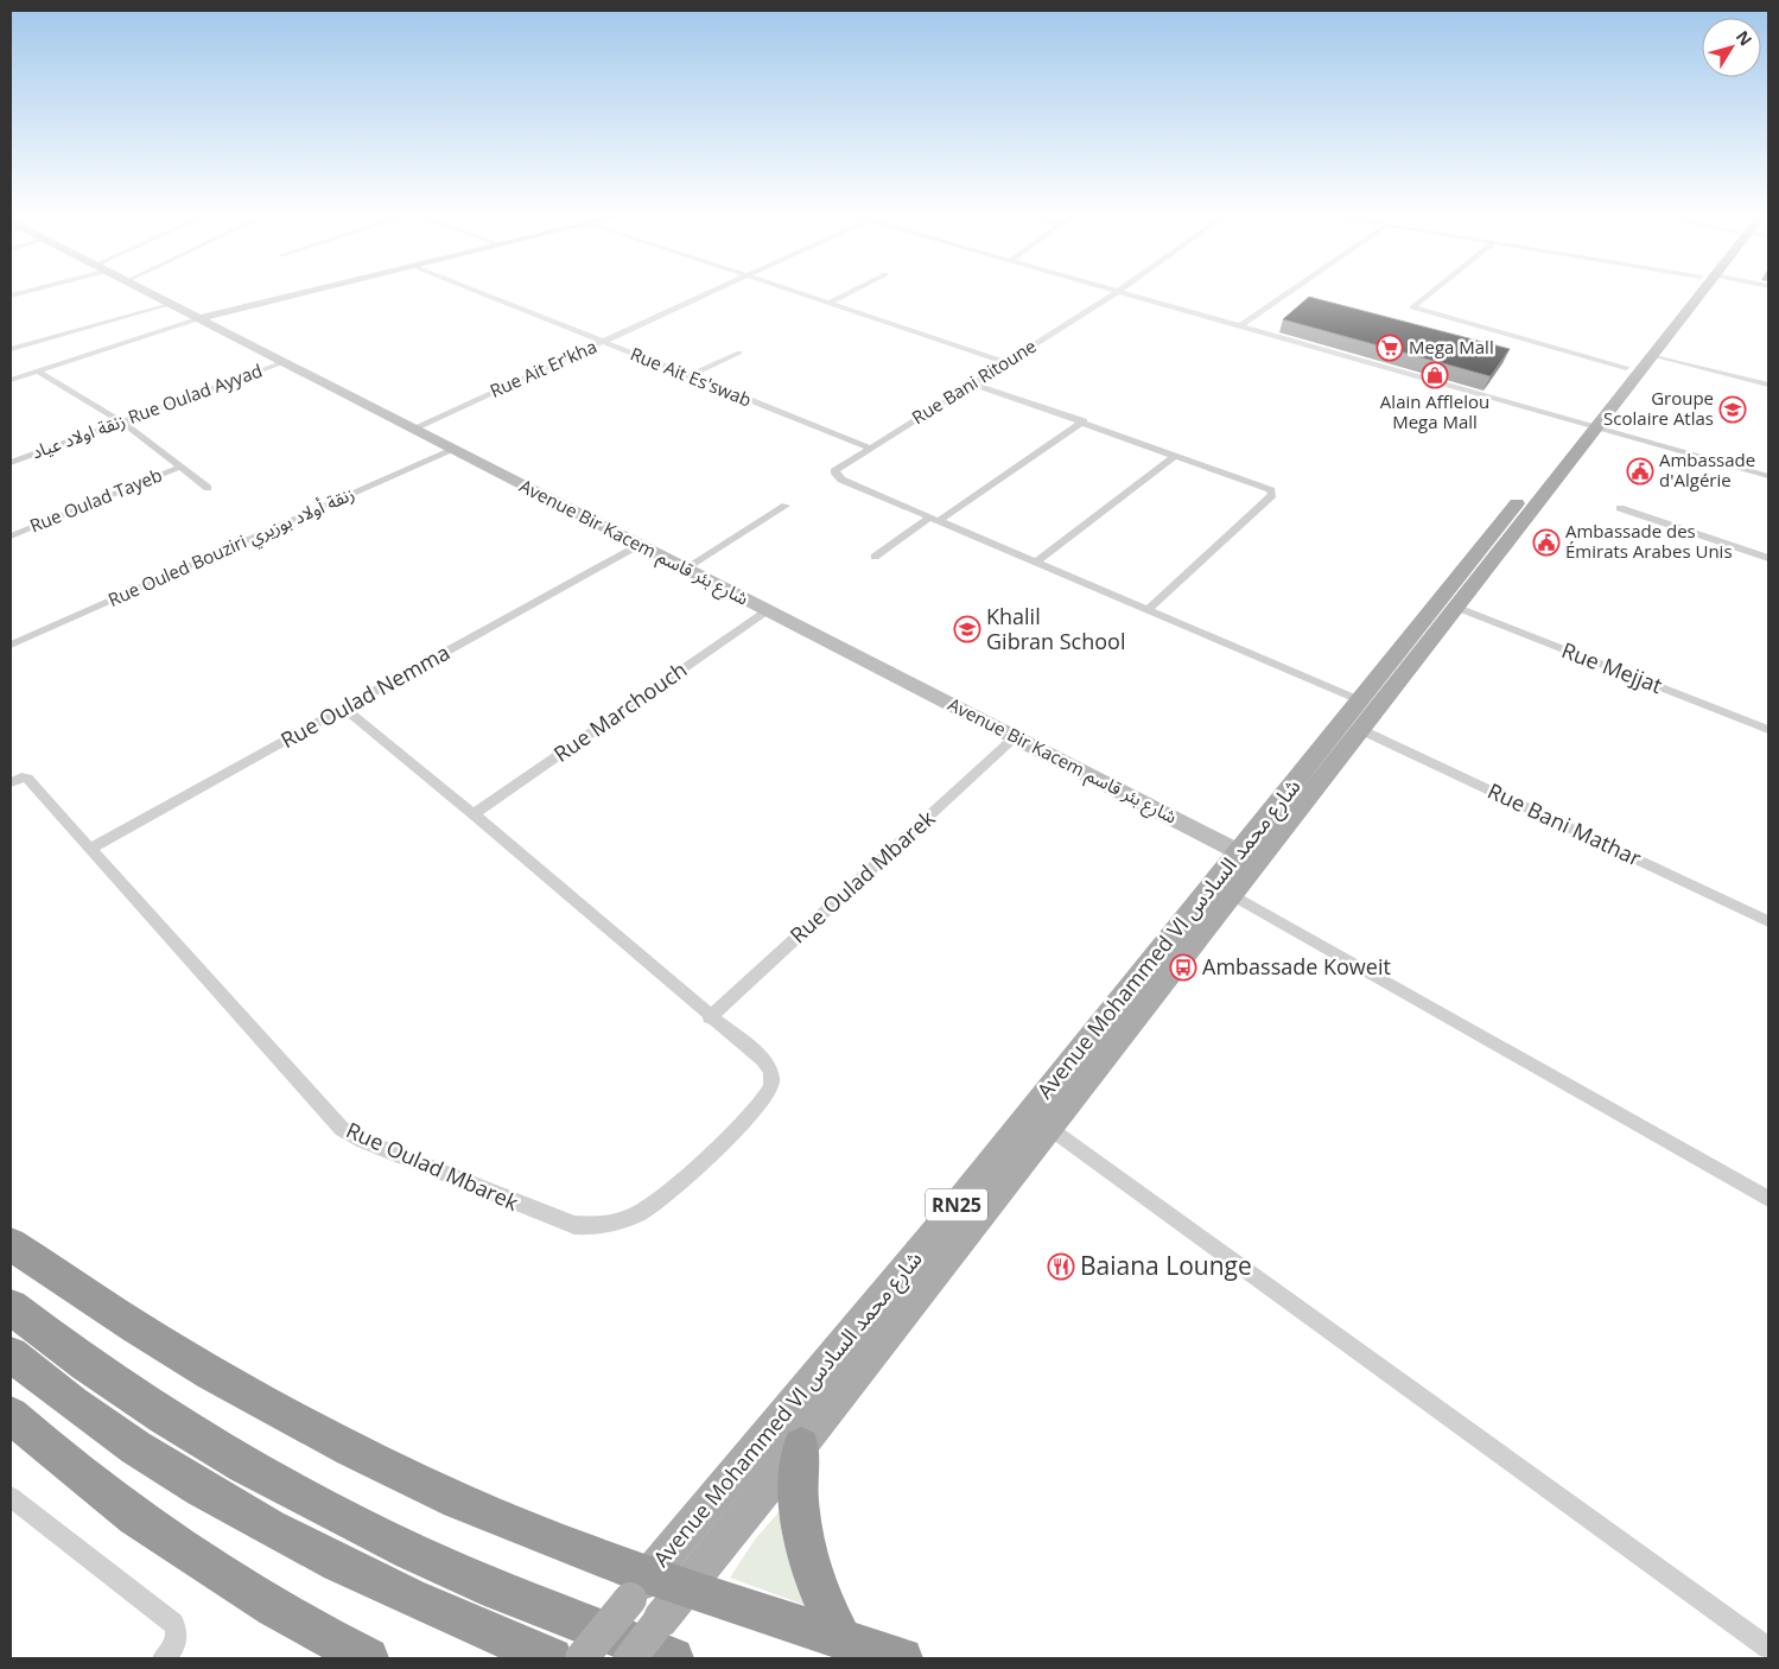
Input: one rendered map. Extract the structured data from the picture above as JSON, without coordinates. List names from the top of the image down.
{
  "streets": {
    "main road": ["Avenue Mohammed VI شارع محمد السادس", "RN25"],
    "street": [
      "Rue Ait Er'kha",
      "Rue Ait Es'swab",
      "Rue Bani Ritoune",
      "زنقة اولاد عياد Rue Oulad Ayyad",
      "Rue Oulad Tayeb",
      "Avenue Bir Kacem شارع بئر قاسم",
      "Rue Ouled Bouziri زنقة أولاد بوزيري",
      "Rue Mejjat",
      "Rue Oulad Nemma",
      "Rue Marchouch",
      "Rue Bani Mathar",
      "Rue Oulad Mbarek"
    ]
  },
  "crossings": [
    ["Rue Ait Er'kha", "Rue Ait Es'swab"],
    ["Rue Ait Er'kha", "Avenue Bir Kacem شارع بئر قاسم"],
    ["Rue Ait Es'swab", "Rue Bani Ritoune"],
    ["زنقة اولاد عياد Rue Oulad Ayyad", "Rue Oulad Tayeb"],
    ["زنقة اولاد عياد Rue Oulad Ayyad", "Avenue Bir Kacem شارع بئر قاسم"],
    ["Avenue Bir Kacem شارع بئر قاسم", "Rue Ouled Bouziri زنقة أولاد بوزيري"],
    ["Avenue Bir Kacem شارع بئر قاسم", "Rue Oulad Nemma"],
    ["Avenue Bir Kacem شارع بئر قاسم", "Rue Marchouch"],
    ["Avenue Bir Kacem شارع بئر قاسم", "Rue Oulad Mbarek"],
    ["Avenue Bir Kacem شارع بئر قاسم", "Avenue Mohammed VI شارع محمد السادس"],
    ["Rue Mejjat", "Avenue Mohammed VI شارع محمد السادس"],
    ["Rue Oulad Nemma", "Rue Oulad Mbarek"],
    ["Rue Marchouch", "Rue Oulad Mbarek"],
    ["Rue Bani Mathar", "Avenue Mohammed VI شارع محمد السادس"]
  ],
  "places": {
    "supermarket": ["Mega Mall"],
    "shop": ["Alain Afflelou Mega Mall"],
    "school or university": ["Groupe Scolaire Atlas", "Khalil Gibran School"],
    "public building": ["Ambassade d'Algérie", "Ambassade des Émirats Arabes Unis"],
    "bus stop": ["Ambassade Koweit"],
    "restaurant": ["Baiana Lounge"]
  },
  "north": "top right"
}
